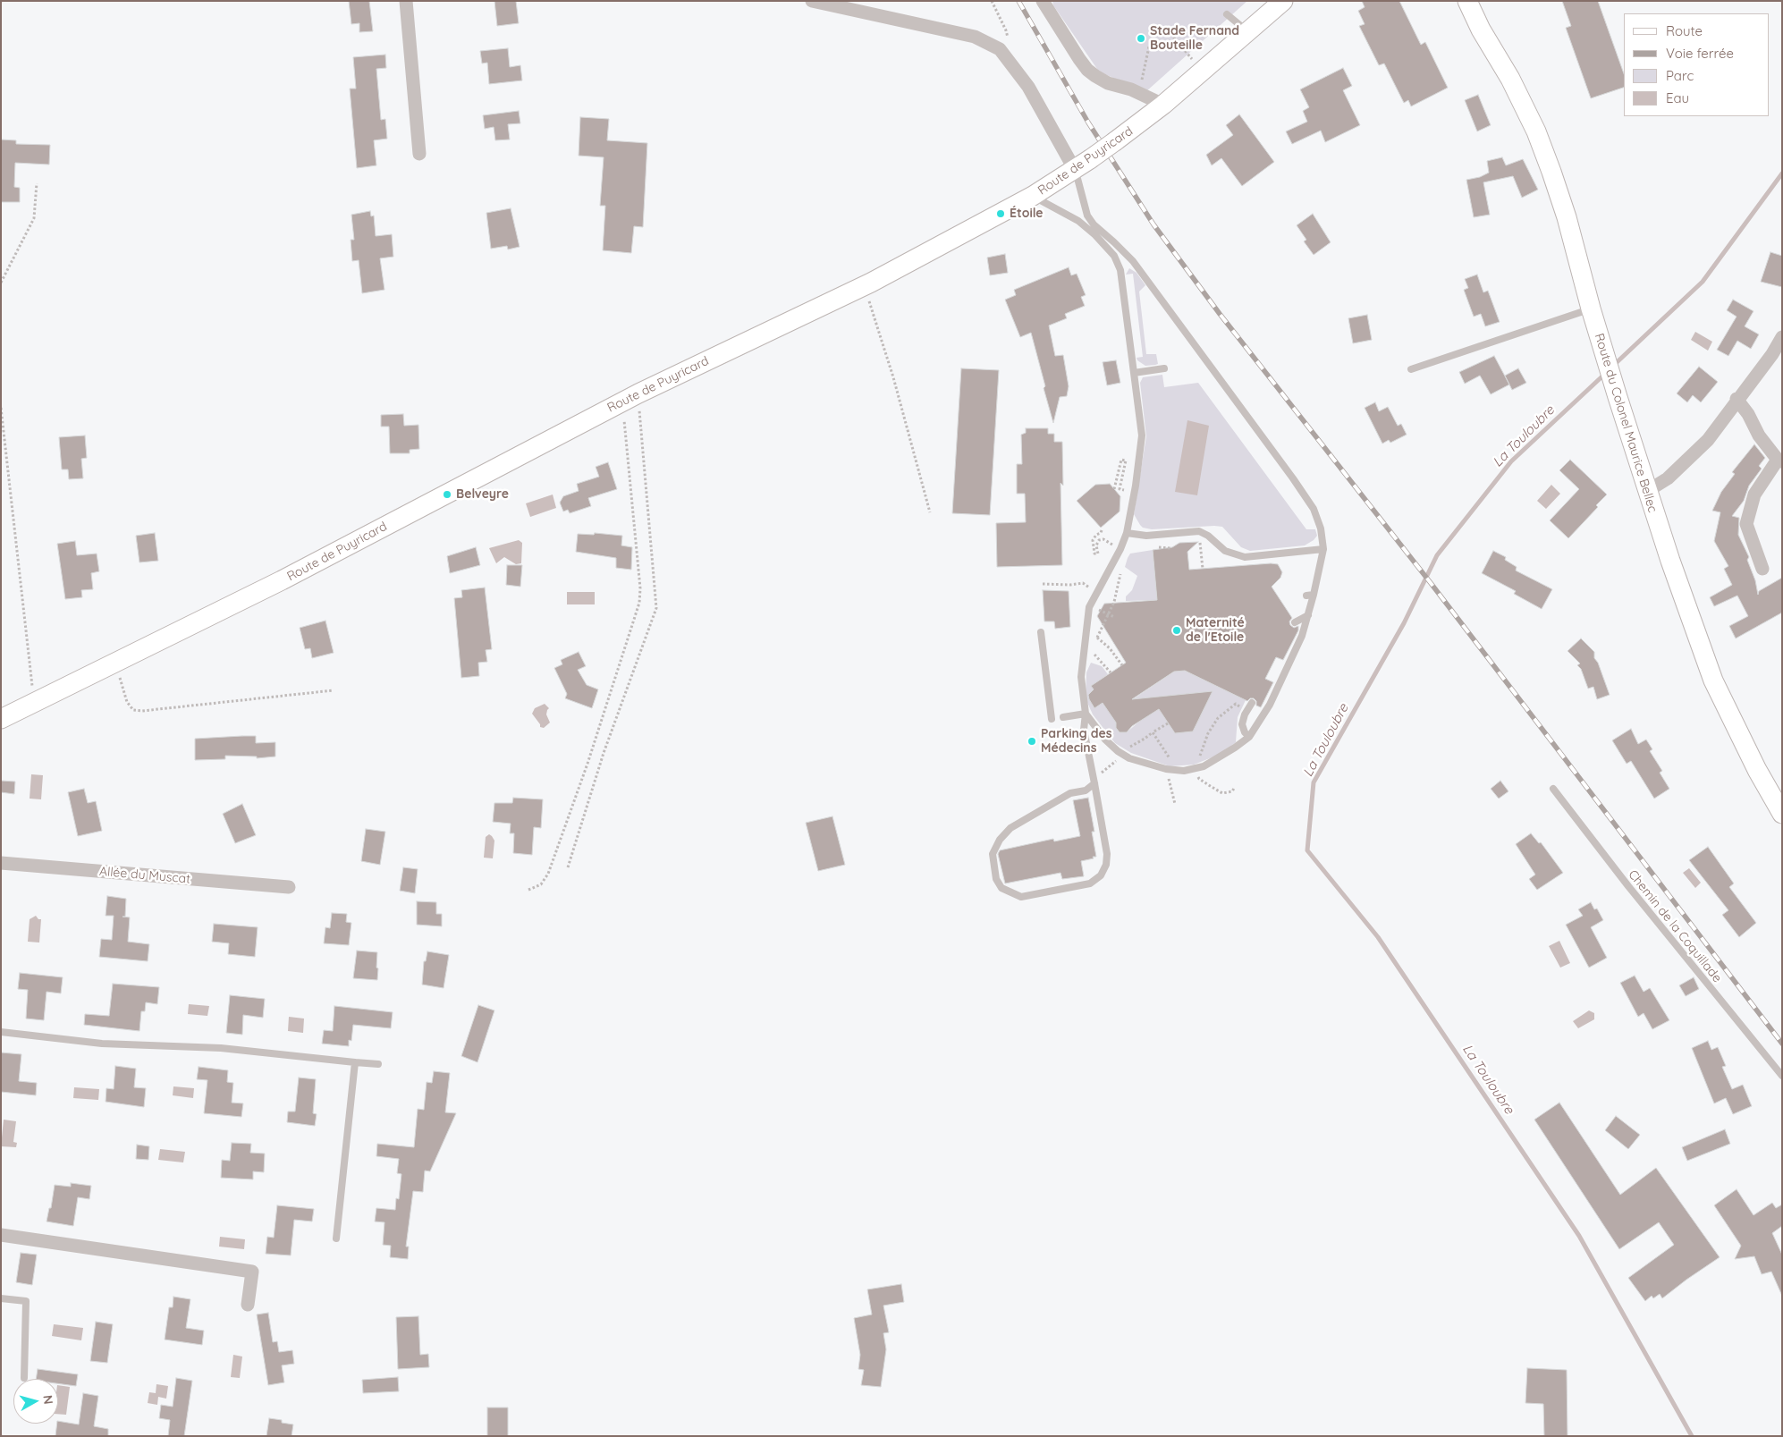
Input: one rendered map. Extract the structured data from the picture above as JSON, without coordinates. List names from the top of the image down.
{
  "streets": {
    "main road": ["Route de Puyricard", "Route du Colonel Maurice Bellec"],
    "street": ["Allée du Muscat"],
    "lane": ["Chemin de la Coquillade"]
  },
  "water": ["La Touloubre"],
  "places": [
    "Stade Fernand Bouteille",
    "Étoile",
    "Belveyre",
    "Maternité de l'Etoile",
    "Parking des Médecins"
  ],
  "legend": [
    "Route",
    "Voie ferrée",
    "Parc",
    "Eau"
  ],
  "north": "right"
}
